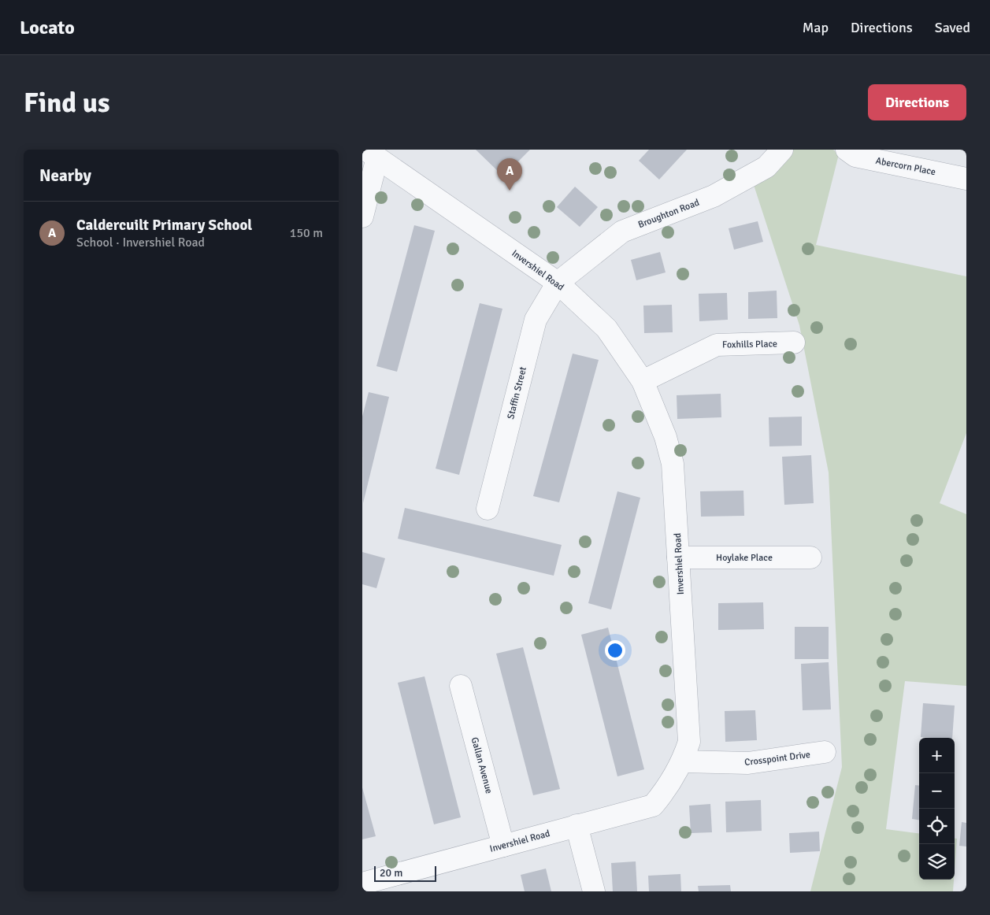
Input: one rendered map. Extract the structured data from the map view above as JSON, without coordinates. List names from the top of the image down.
{
  "streets": {
    "street": [
      "Abercorn Place",
      "Broughton Road",
      "Invershiel Road",
      "Foxhills Place",
      "Staffin Street",
      "Hoylake Place",
      "Crosspoint Drive",
      "Gallan Avenue"
    ]
  },
  "crossings": [
    ["Broughton Road", "Invershiel Road"],
    ["Broughton Road", "Staffin Street"],
    ["Invershiel Road", "Foxhills Place"],
    ["Invershiel Road", "Staffin Street"],
    ["Invershiel Road", "Hoylake Place"],
    ["Invershiel Road", "Crosspoint Drive"],
    ["Invershiel Road", "Gallan Avenue"]
  ],
  "scale_bar": "20 m",
  "page": {
    "header": "Locato",
    "nav": ["Map", "Directions", "Saved"],
    "buttons": "Directions",
    "title": "Find us",
    "heading": "Nearby",
    "pins": "A",
    "list": [
      {
        "mark": "A",
        "name": "Caldercuilt Primary School",
        "note": "School · Invershiel Road",
        "value": "150 m"
      }
    ],
    "map_buttons": ["+", "−"],
    "scale": "20 m"
  }
}
